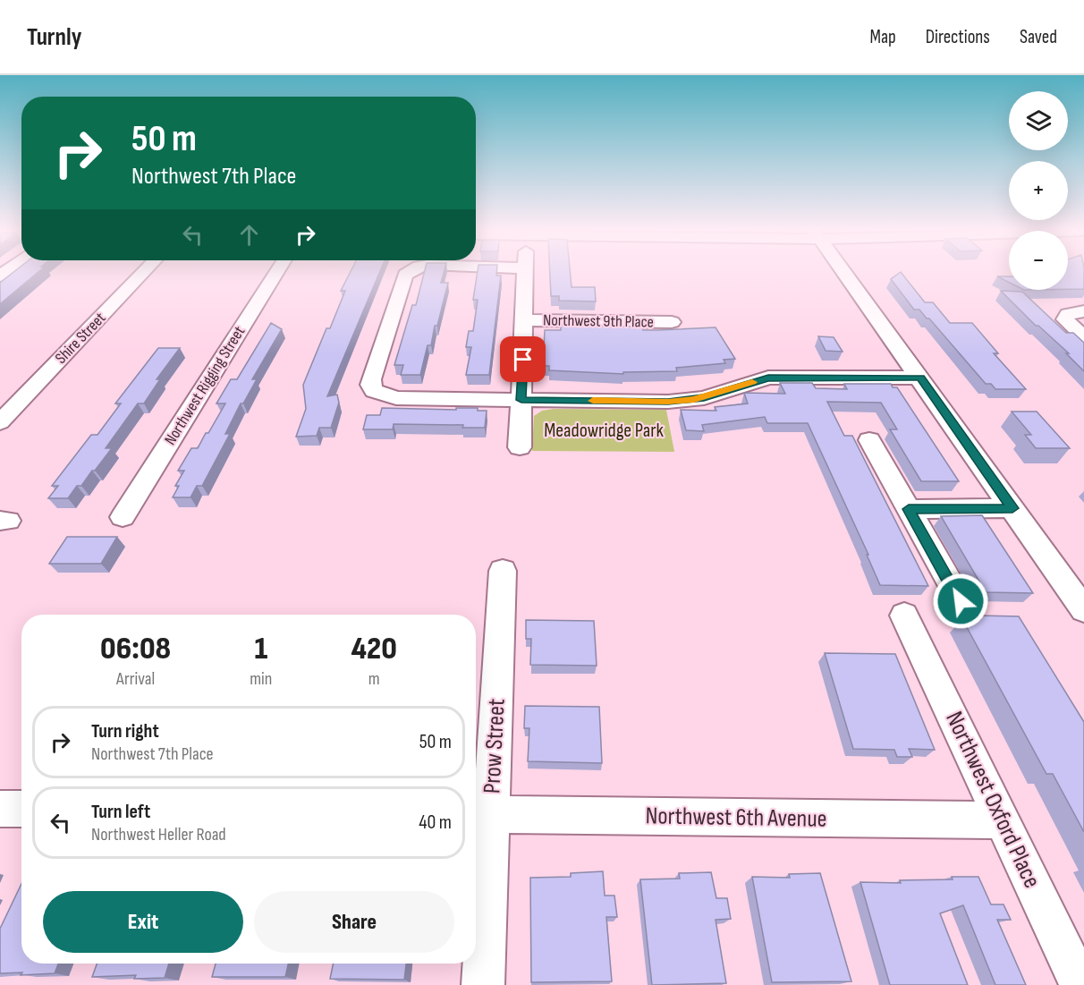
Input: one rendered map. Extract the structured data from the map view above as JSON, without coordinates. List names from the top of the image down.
{
  "streets": {
    "street": [
      "Northwest 9th Place",
      "Shire Street",
      "Northwest Rigging Street",
      "Prow Street",
      "Northwest Oxford Place",
      "Northwest 6th Avenue"
    ]
  },
  "crossings": [
    ["Prow Street", "Northwest 6th Avenue"],
    ["Northwest Oxford Place", "Northwest 6th Avenue"]
  ],
  "parks": ["Meadowridge Park"],
  "page": {
    "header": "Turnly",
    "nav": ["Map", "Directions", "Saved"],
    "map_buttons": ["+", "−"],
    "turn": ["50 m", "Northwest 7th Place"],
    "eta": [
      "06:08",
      "Arrival",
      "1",
      "min",
      "420",
      "m"
    ],
    "list": [
      {
        "name": "Turn right",
        "note": "Northwest 7th Place",
        "value": "50 m"
      },
      {
        "name": "Turn left",
        "note": "Northwest Heller Road",
        "value": "40 m"
      }
    ],
    "buttons": ["Exit", "Share"]
  }
}
